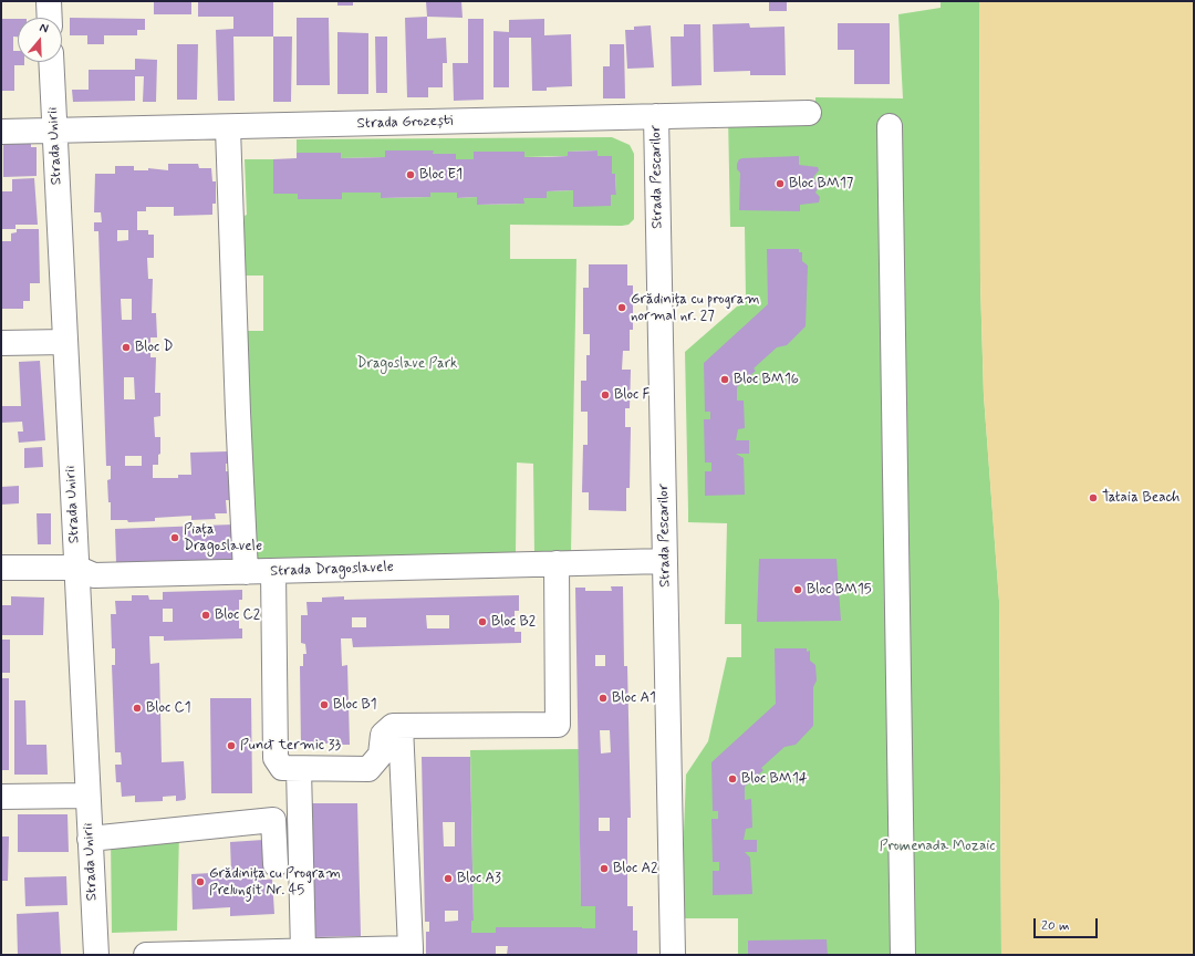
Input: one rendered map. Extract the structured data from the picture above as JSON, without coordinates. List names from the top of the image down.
{
  "streets": {
    "street": [
      "Strada Grozești",
      "Strada Unirii",
      "Strada Pescarilor",
      "Strada Dragoslavele"
    ]
  },
  "crossings": [
    ["Strada Grozești", "Strada Unirii"],
    ["Strada Grozești", "Strada Pescarilor"],
    ["Strada Unirii", "Strada Dragoslavele"],
    ["Strada Pescarilor", "Strada Dragoslavele"]
  ],
  "parks": ["Dragoslave Park", "Promenada Mozaic"],
  "places": [
    "Bloc E1",
    "Bloc BM17",
    "Grădinița cu program normal nr. 27",
    "Bloc D",
    "Bloc BM16",
    "Bloc F",
    "Tataia Beach",
    "Piața Dragoslavele",
    "Bloc BM15",
    "Bloc C2",
    "Bloc B2",
    "Bloc A1",
    "Bloc B1",
    "Bloc C1",
    "Punct termic 33",
    "Bloc BM14",
    "Bloc A2",
    "Bloc A3",
    "Grădinița cu Program Prelungit Nr. 45"
  ],
  "scale_bar": "20 m",
  "north": "top"
}
